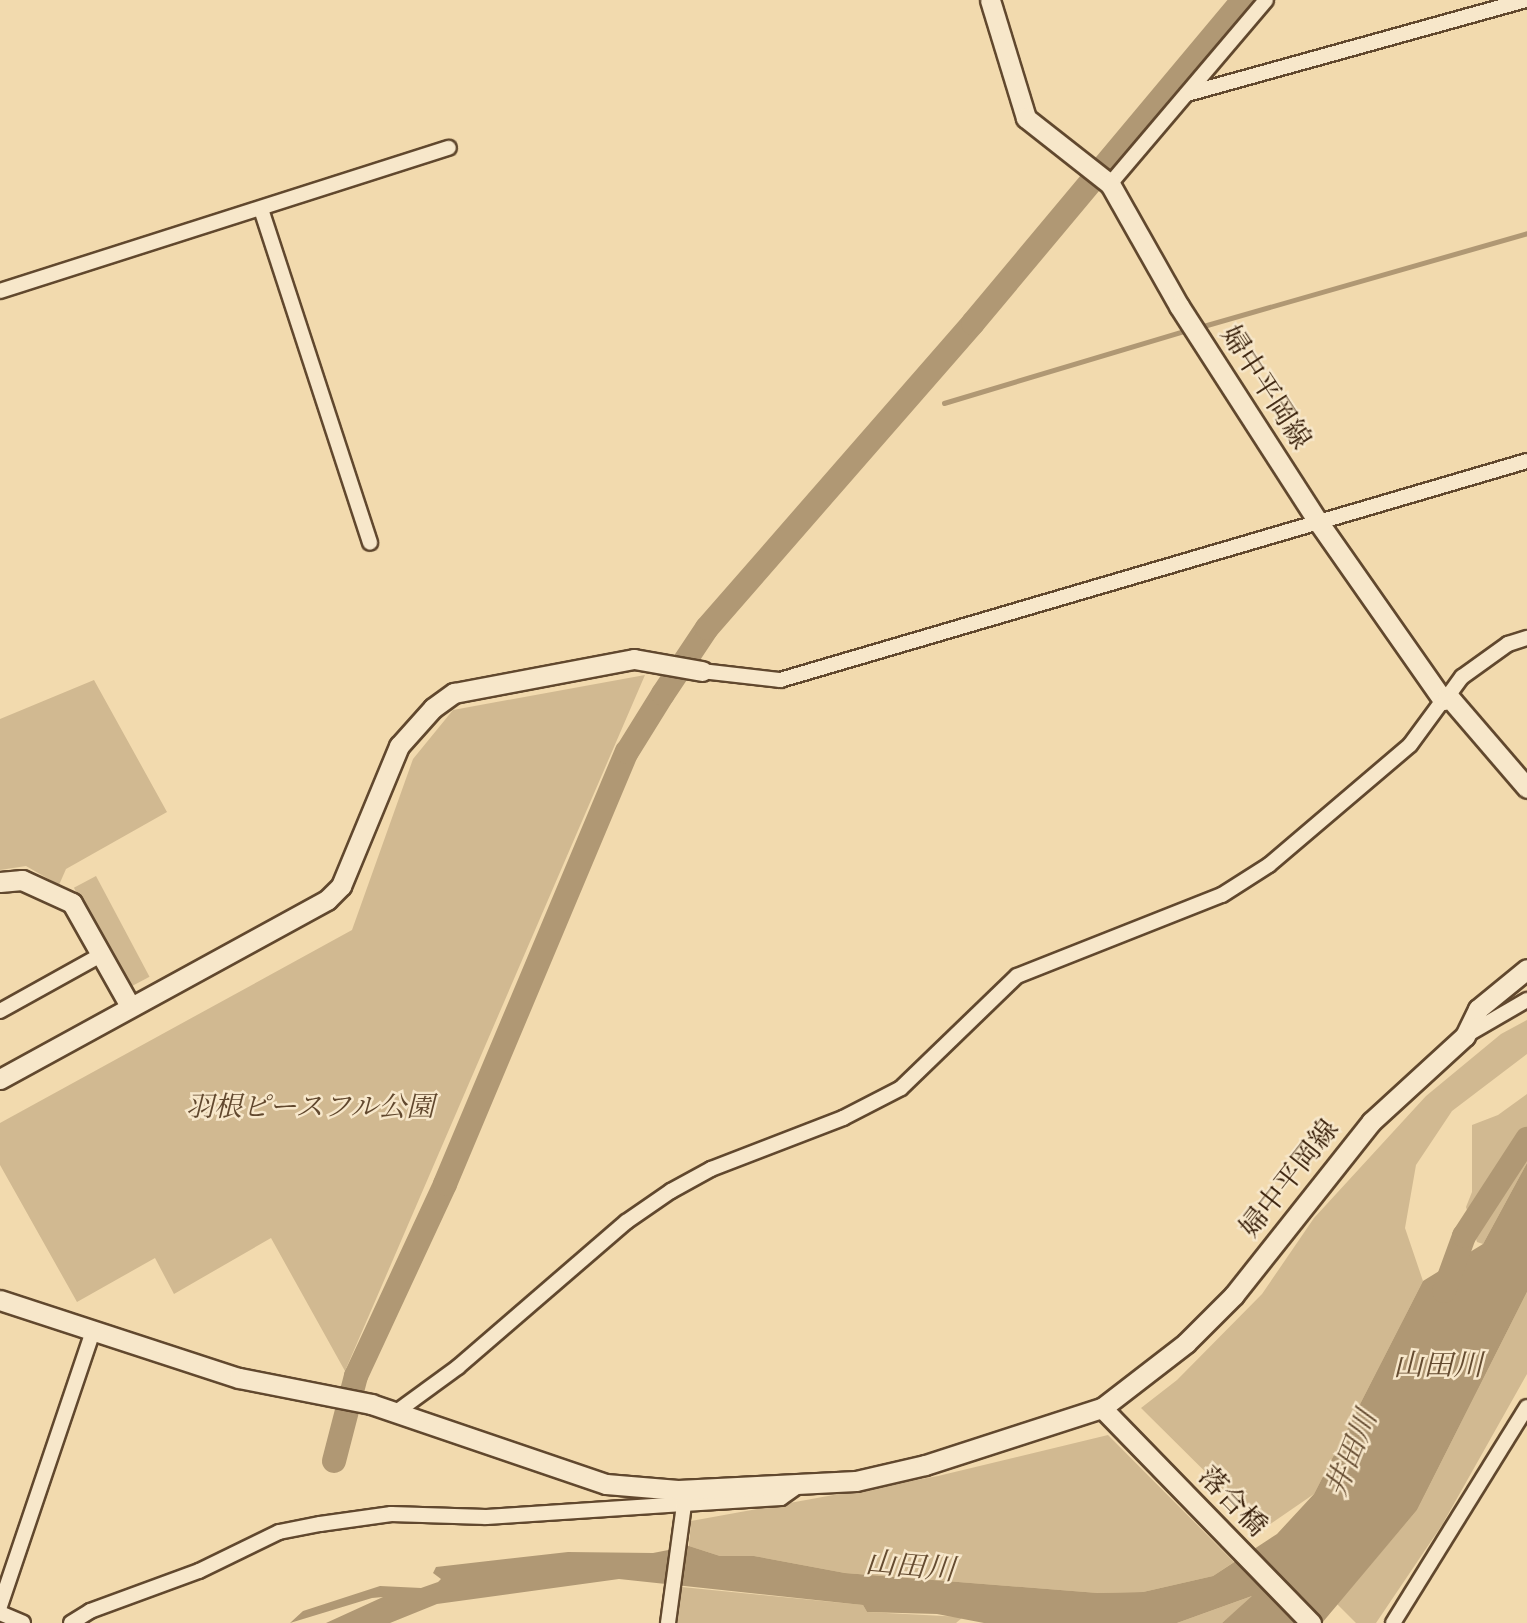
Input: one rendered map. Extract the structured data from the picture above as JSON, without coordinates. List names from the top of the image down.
{
  "streets": {
    "street": ["婦中平岡線", "落合橋"]
  },
  "crossings": [
    ["婦中平岡線", "落合橋"]
  ],
  "water": ["山田川", "井田川"],
  "parks": ["羽根ピースフル公園"]
}
